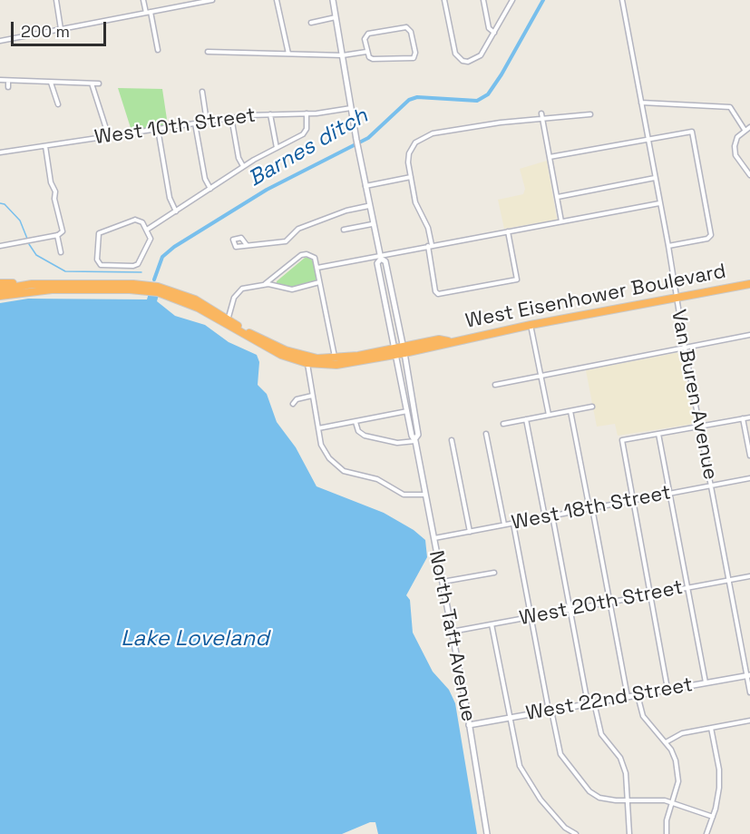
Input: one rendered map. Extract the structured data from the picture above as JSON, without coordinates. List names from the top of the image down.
{
  "streets": {
    "highway": ["West Eisenhower Boulevard"],
    "main road": ["North Taft Avenue", "West 22nd Street"],
    "street": [
      "West 10th Street",
      "Van Buren Avenue",
      "West 18th Street",
      "West 20th Street"
    ]
  },
  "crossings": [
    ["West 10th Street", "North Taft Avenue"],
    ["West Eisenhower Boulevard", "Van Buren Avenue"],
    ["West Eisenhower Boulevard", "North Taft Avenue"],
    ["Van Buren Avenue", "West 18th Street"],
    ["Van Buren Avenue", "West 20th Street"],
    ["Van Buren Avenue", "West 22nd Street"],
    ["West 18th Street", "North Taft Avenue"],
    ["West 20th Street", "North Taft Avenue"],
    ["North Taft Avenue", "West 22nd Street"]
  ],
  "water": ["Barnes ditch", "Lake Loveland"],
  "scale_bar": "200 m"
}
